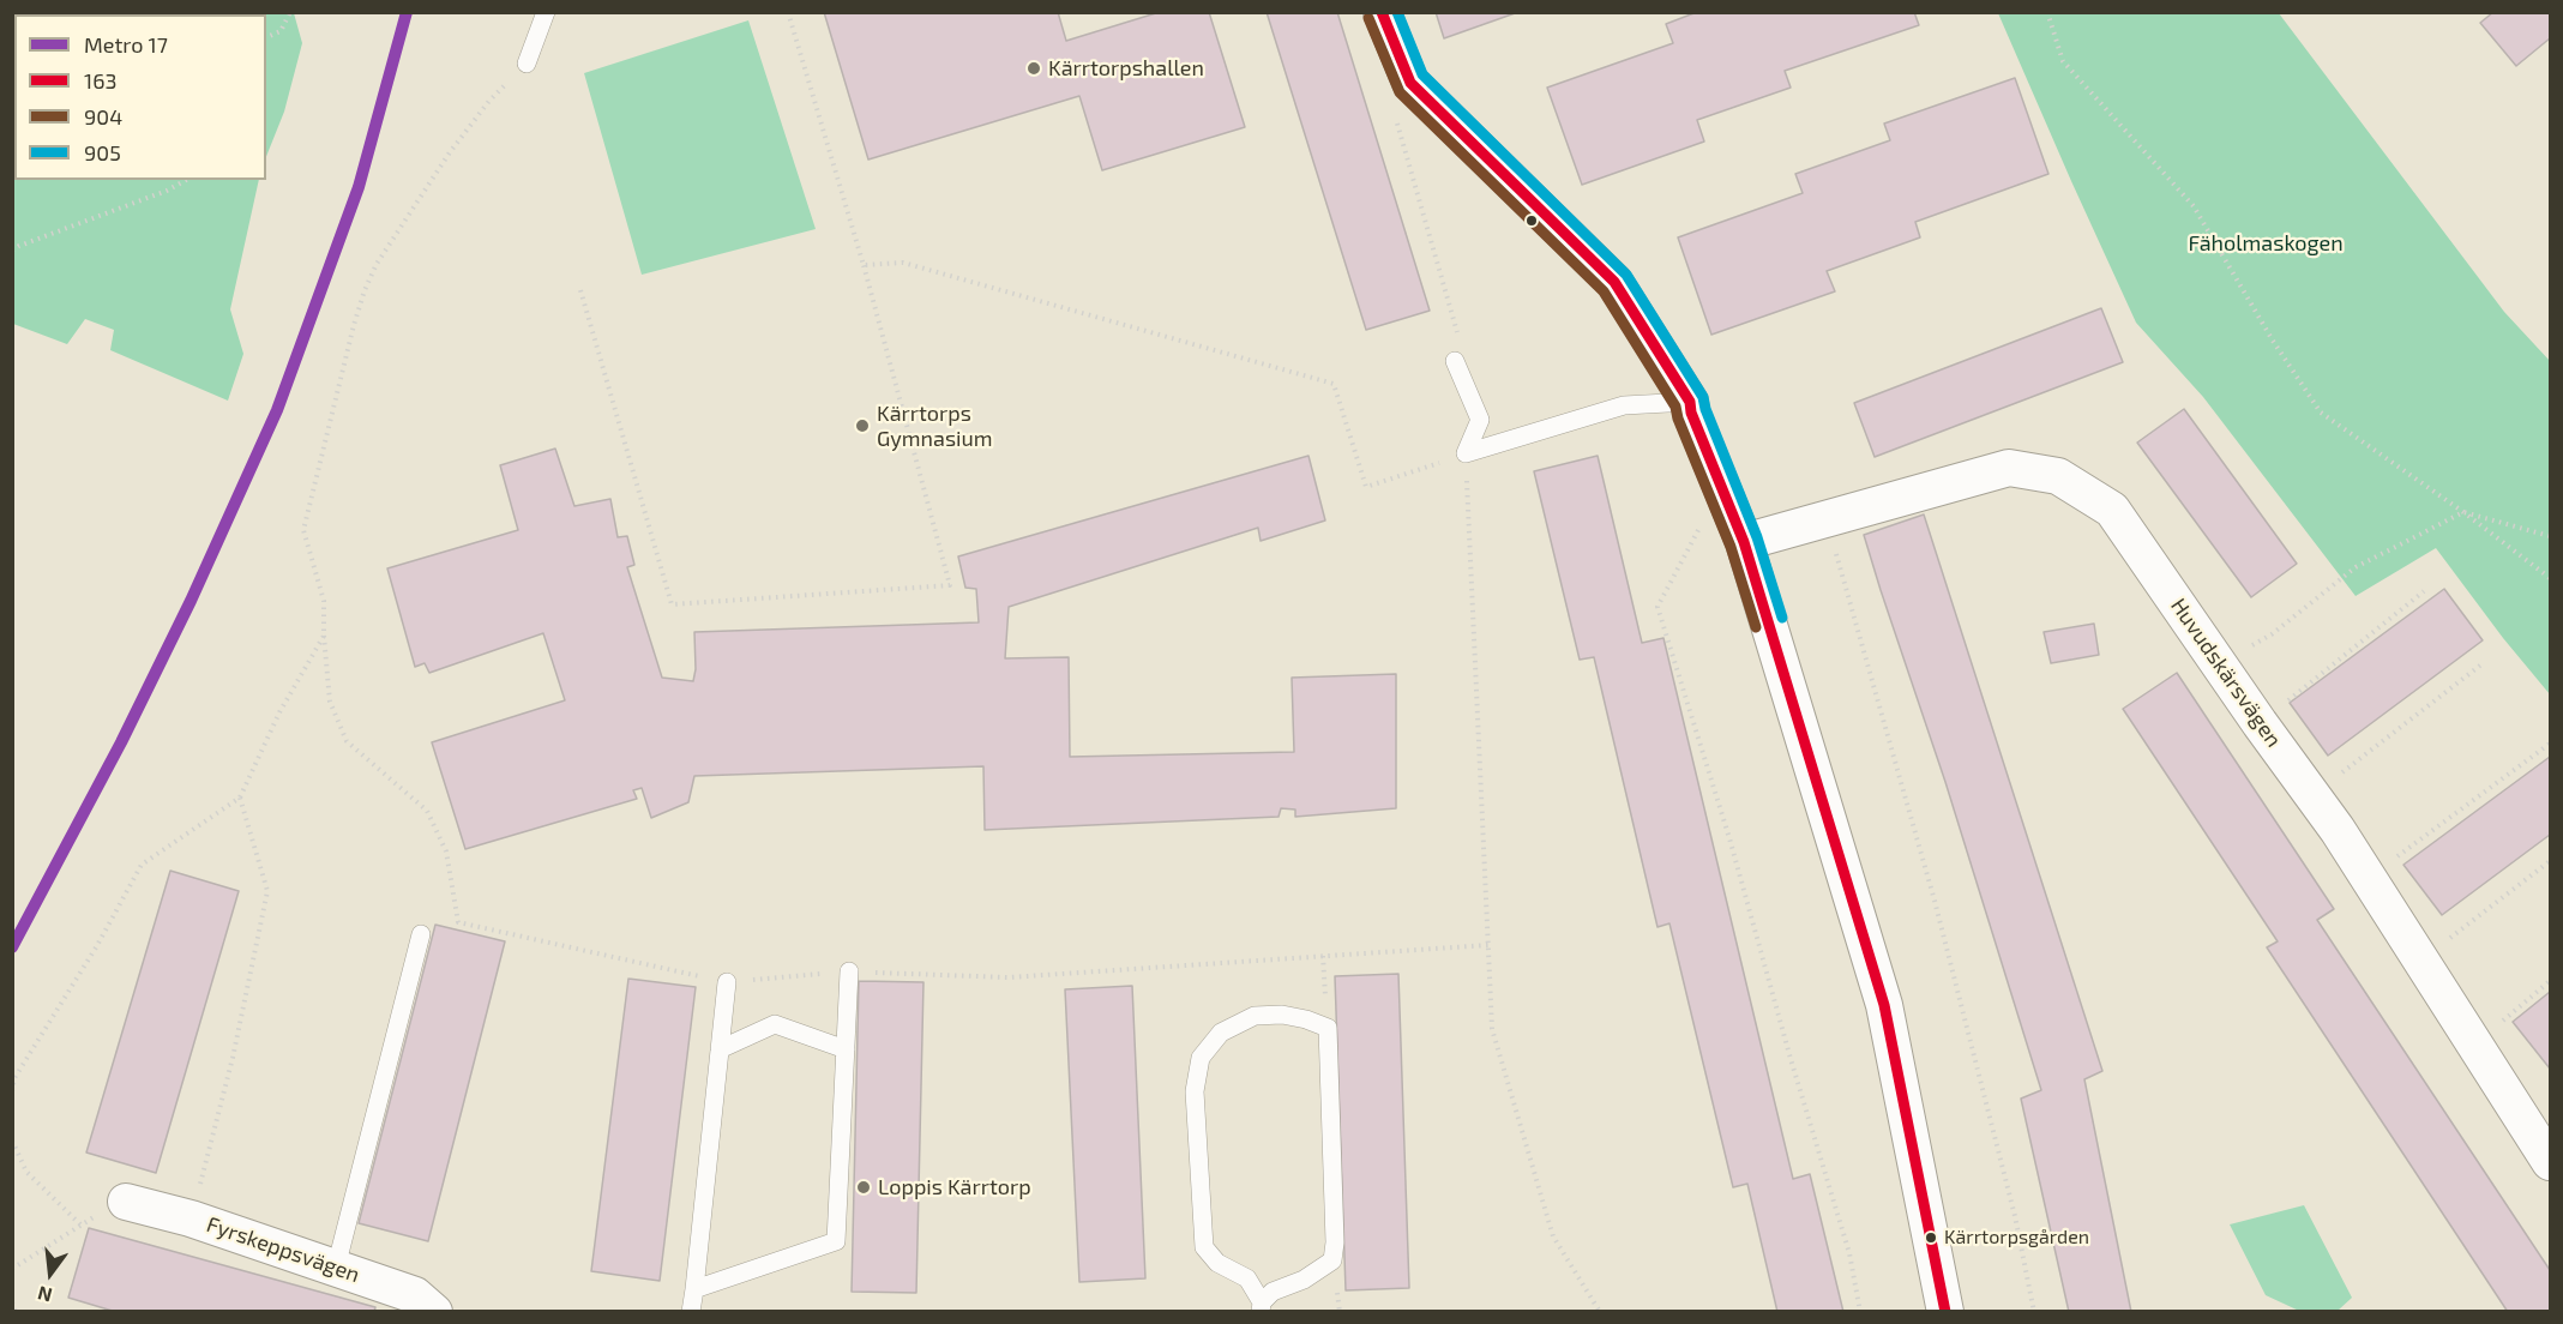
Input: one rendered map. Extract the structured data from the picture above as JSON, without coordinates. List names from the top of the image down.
{
  "streets": {
    "street": ["Huvudskärsvägen", "Fyrskeppsvägen"]
  },
  "parks": ["Fäholmaskogen"],
  "places": [
    "Kärrtorpshallen",
    "Kärrtorps Gymnasium",
    "Loppis Kärrtorp",
    "Kärrtorpsgården"
  ],
  "lines": [
    "metro line 17",
    "transit line 163",
    "transit line 905",
    "transit line 904"
  ],
  "legend": [
    "Metro 17",
    "163",
    "904",
    "905"
  ],
  "north": "bottom"
}
